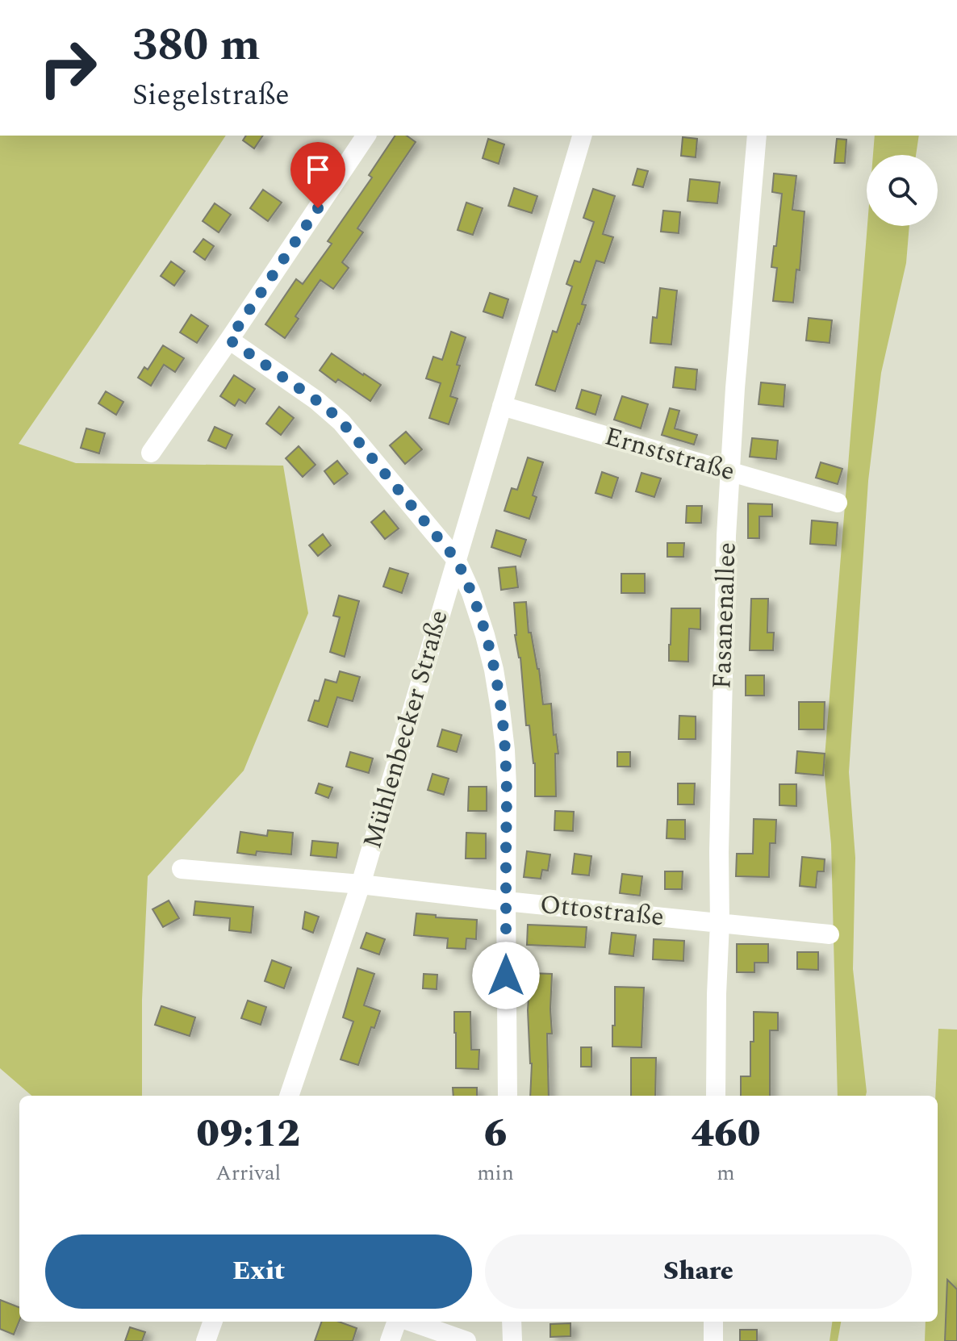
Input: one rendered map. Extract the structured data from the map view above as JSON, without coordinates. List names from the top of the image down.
{
  "streets": {
    "street": [
      "Ernststraße",
      "Fasanenallee",
      "Mühlenbecker Straße",
      "Ottostraße"
    ]
  },
  "crossings": [
    ["Ernststraße", "Fasanenallee"],
    ["Ernststraße", "Mühlenbecker Straße"],
    ["Fasanenallee", "Ottostraße"],
    ["Mühlenbecker Straße", "Ottostraße"]
  ],
  "page": {
    "turn": ["380 m", "Siegelstraße"],
    "eta": [
      "09:12",
      "Arrival",
      "6",
      "min",
      "460",
      "m"
    ],
    "buttons": ["Exit", "Share"]
  }
}
